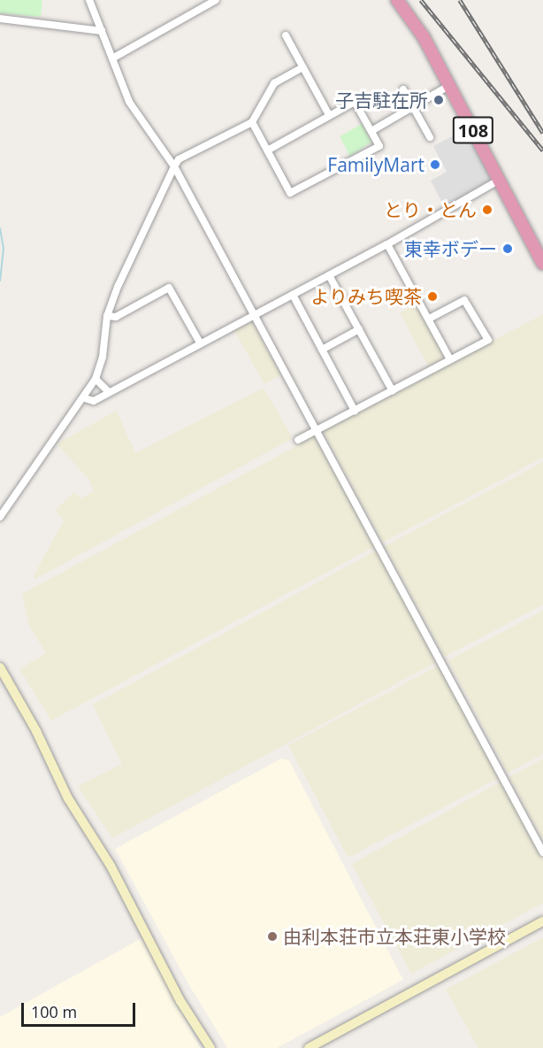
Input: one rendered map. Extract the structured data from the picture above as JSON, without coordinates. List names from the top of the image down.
{
  "streets": {
    "highway": ["108"]
  },
  "places": [
    "子吉駐在所",
    "FamilyMart",
    "とり・とん",
    "東幸ボデー",
    "よりみち喫茶",
    "由利本荘市立本荘東小学校"
  ],
  "scale_bar": "100 m"
}
